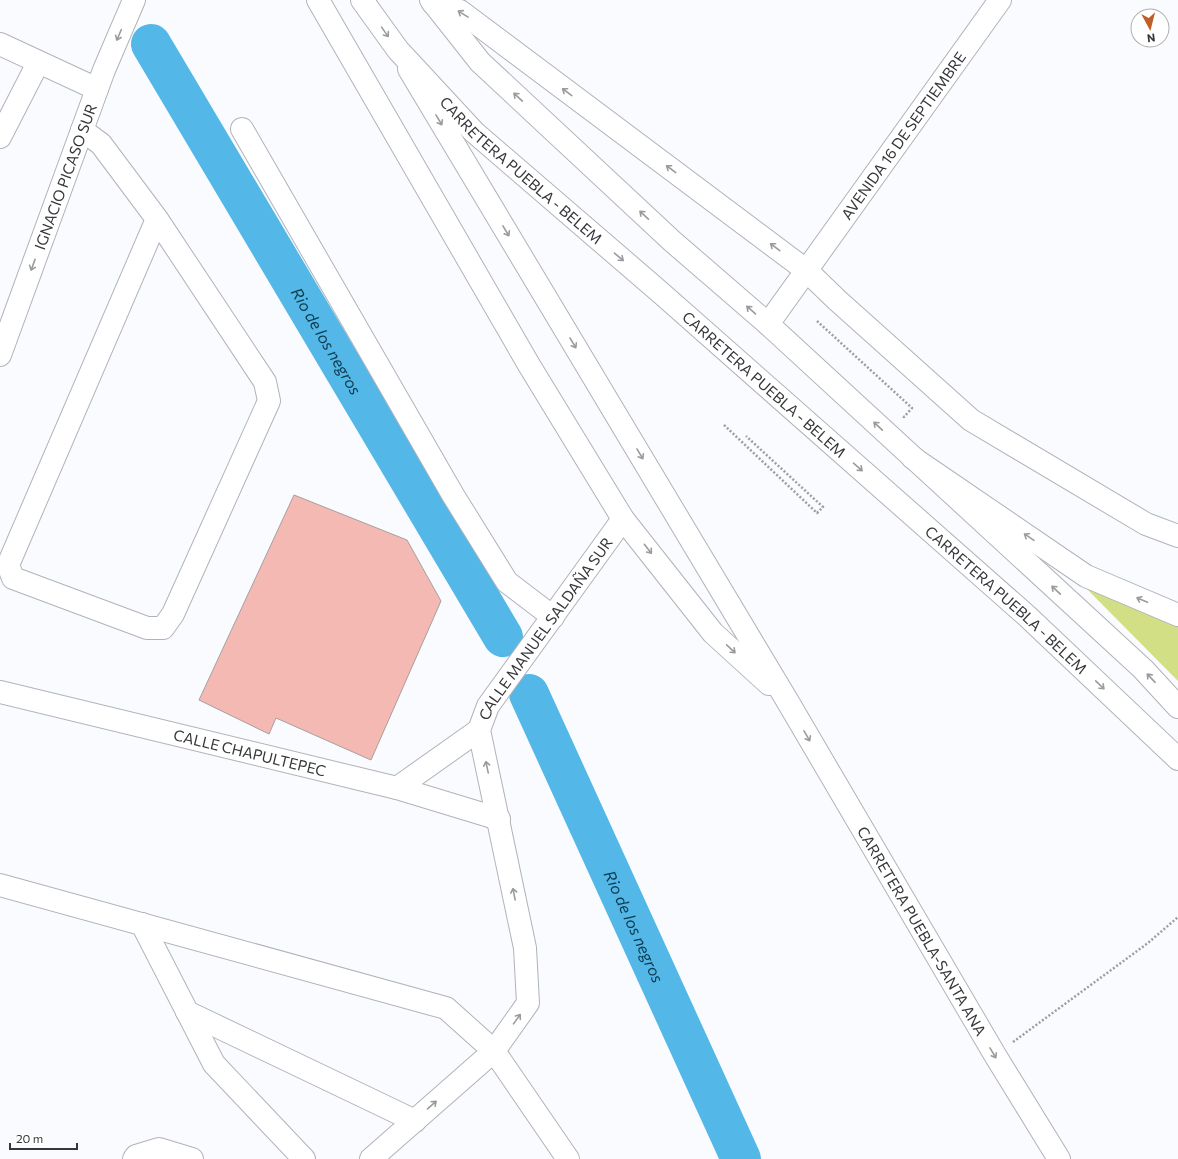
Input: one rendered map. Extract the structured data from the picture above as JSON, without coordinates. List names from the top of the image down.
{
  "streets": {
    "main road": [
      "AVENIDA 16 DE SEPTIEMBRE",
      "CARRETERA PUEBLA - BELEM",
      "IGNACIO PICASO SUR",
      "CALLE MANUEL SALDAÑA SUR",
      "CALLE CHAPULTEPEC",
      "CARRETERA PUEBLA-SANTA ANA"
    ]
  },
  "crossings": [
    ["CARRETERA PUEBLA - BELEM", "CARRETERA PUEBLA-SANTA ANA"],
    ["CALLE MANUEL SALDAÑA SUR", "CALLE CHAPULTEPEC"],
    ["CALLE MANUEL SALDAÑA SUR", "CARRETERA PUEBLA-SANTA ANA"]
  ],
  "one_way": ["IGNACIO PICASO SUR"],
  "water": ["Rio de los negros"],
  "scale_bar": "20 m",
  "north": "bottom"
}
